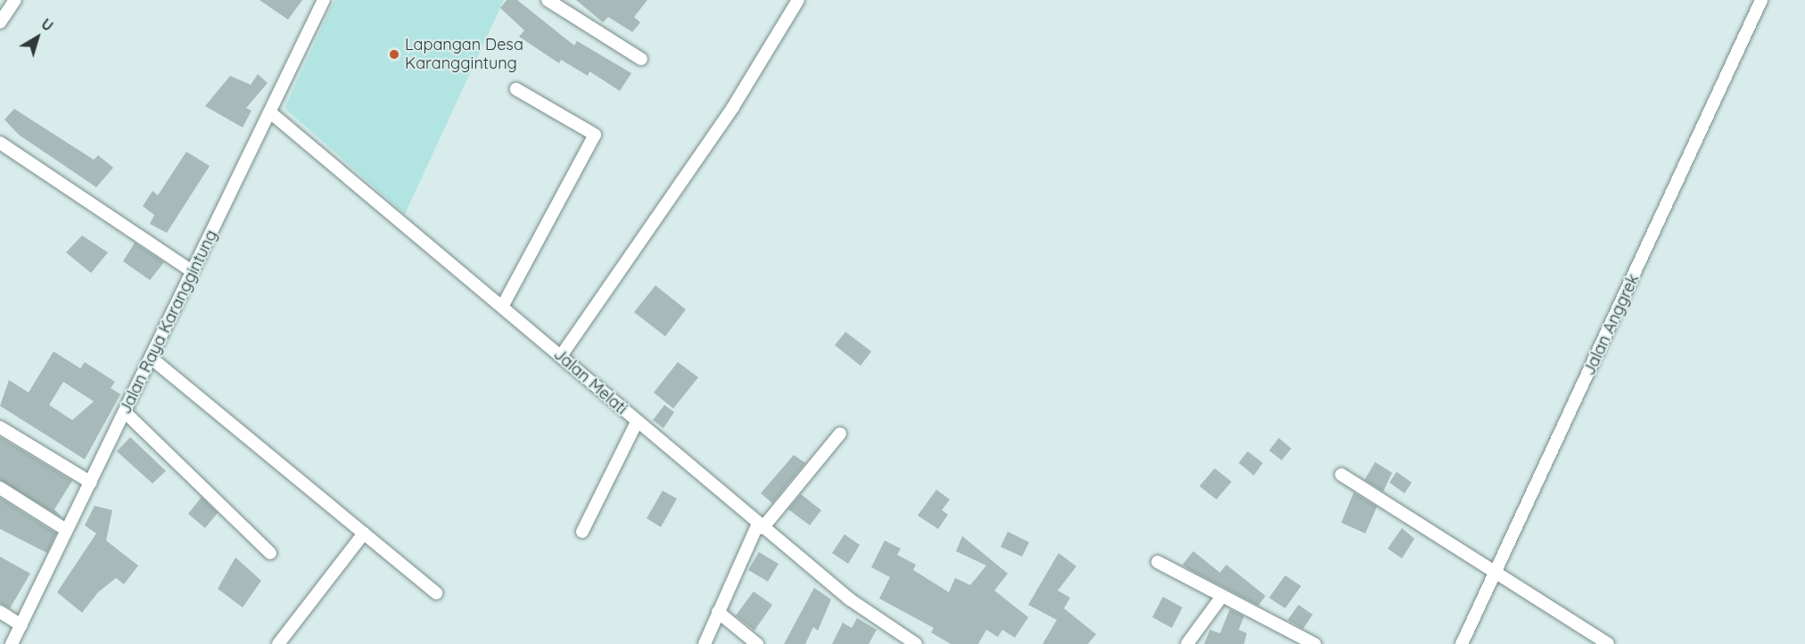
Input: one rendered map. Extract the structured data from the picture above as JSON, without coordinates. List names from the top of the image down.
{
  "streets": {
    "street": ["Jalan Raya Karanggintung", "Jalan Anggrek", "Jalan Melati"]
  },
  "crossings": [
    ["Jalan Raya Karanggintung", "Jalan Melati"]
  ],
  "places": ["Lapangan Desa Karanggintung"],
  "north": "top right"
}
